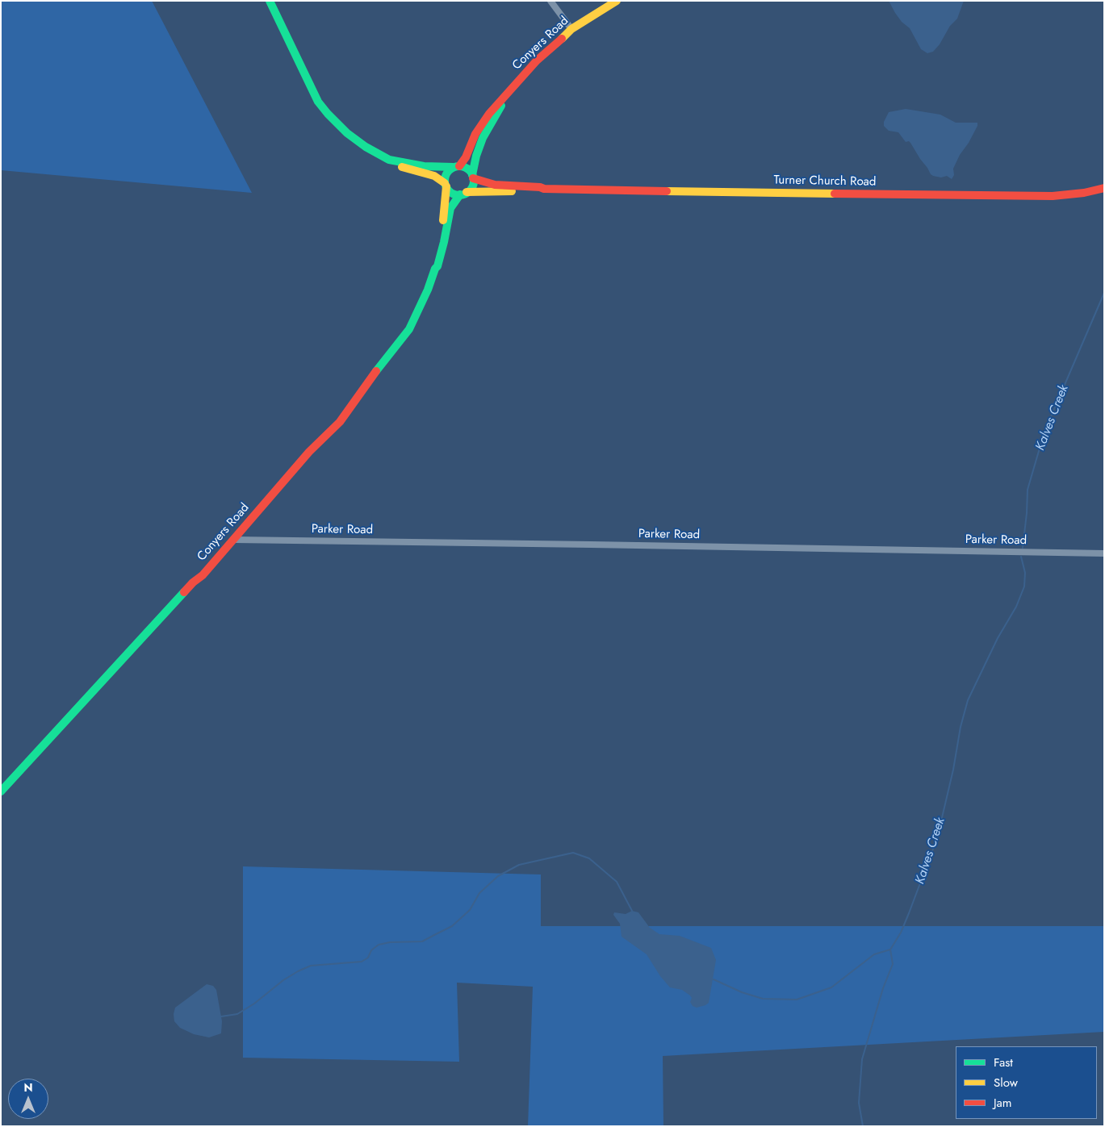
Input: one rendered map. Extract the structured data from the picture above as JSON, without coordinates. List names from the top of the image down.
{
  "streets": {
    "main road": ["Conyers Road", "Turner Church Road"],
    "street": ["Parker Road"]
  },
  "crossings": [
    ["Conyers Road", "Turner Church Road"],
    ["Conyers Road", "Parker Road"]
  ],
  "water": ["Kalves Creek"],
  "legend": ["Fast", "Slow", "Jam"],
  "north": "top"
}
